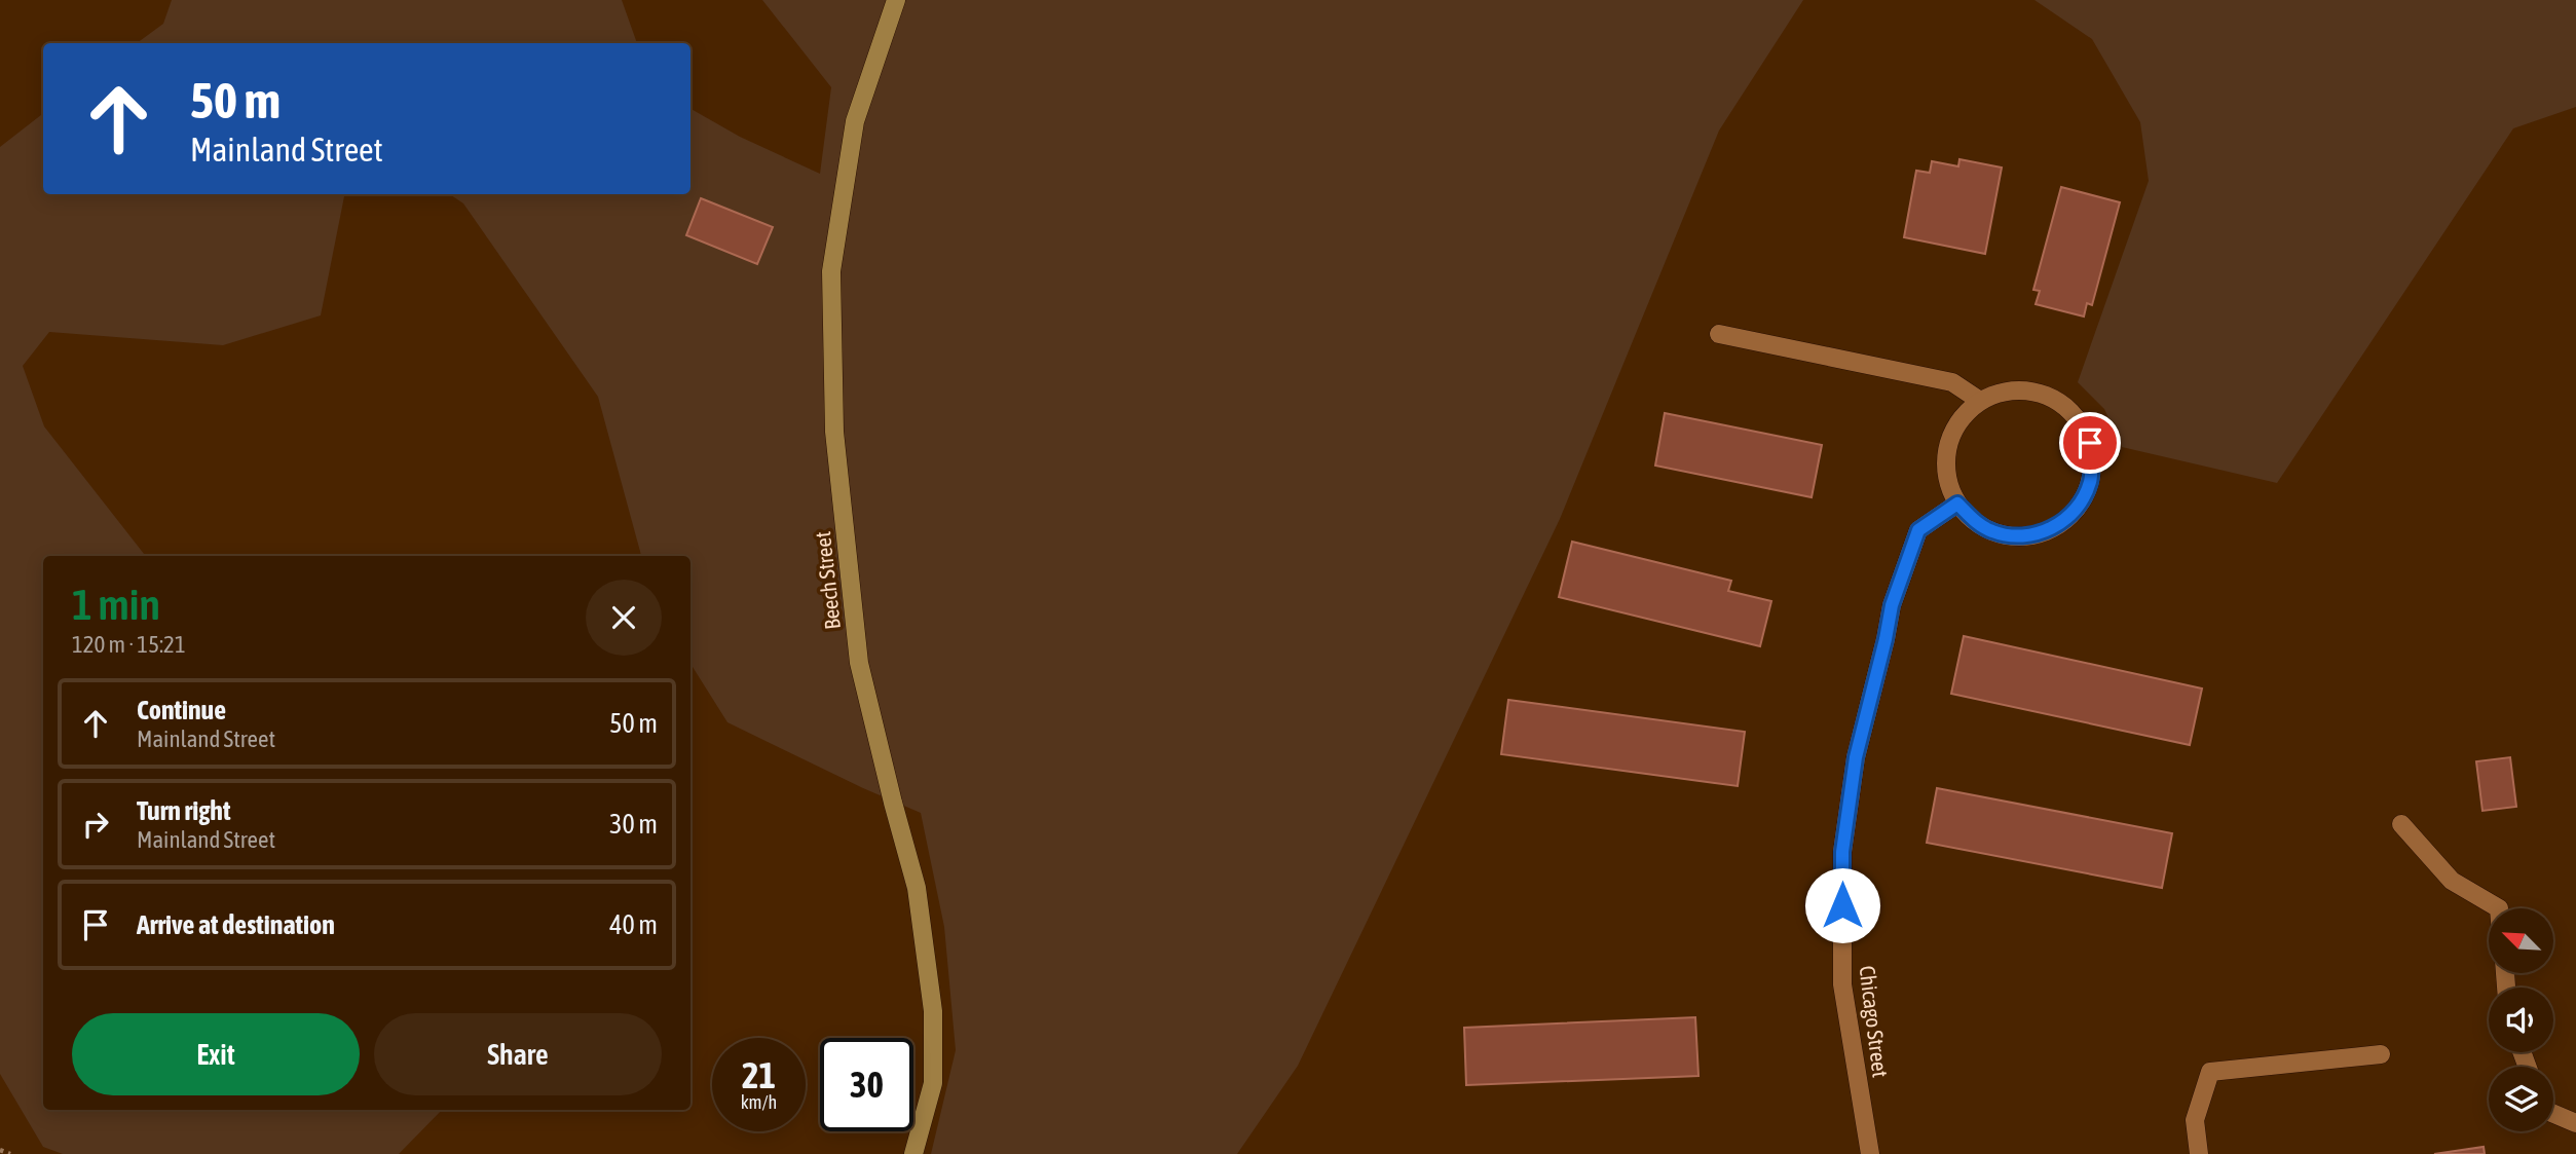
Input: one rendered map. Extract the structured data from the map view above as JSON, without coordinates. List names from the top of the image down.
{
  "streets": {
    "street": ["Beech Street", "Chicago Street"]
  },
  "north": "top left",
  "page": {
    "turn": ["50 m", "Mainland Street"],
    "heading": ["1 min", "120 m · 15:21"],
    "list": [
      {
        "name": "Continue",
        "note": "Mainland Street",
        "value": "50 m"
      },
      {
        "name": "Turn right",
        "note": "Mainland Street",
        "value": "30 m"
      },
      {
        "name": "Arrive at destination",
        "value": "40 m"
      }
    ],
    "buttons": ["Exit", "Share"],
    "speed": "21 km/h",
    "limit": "30"
  }
}
